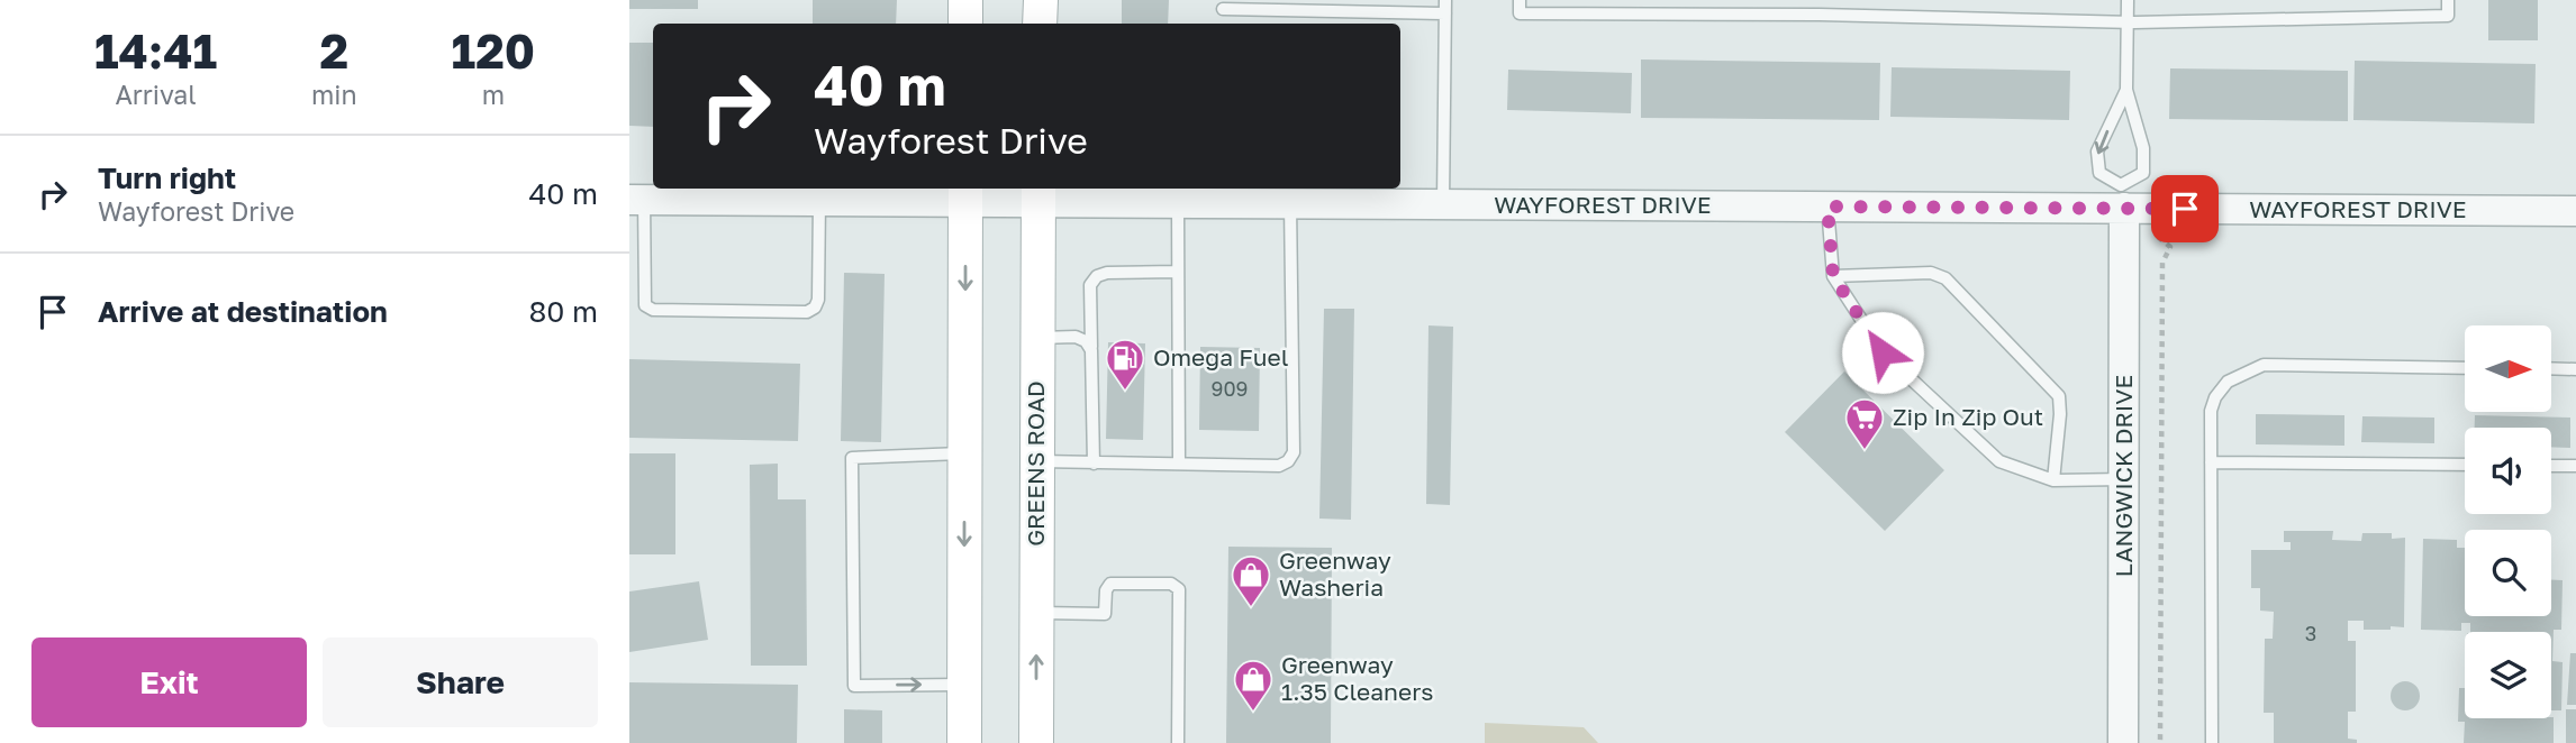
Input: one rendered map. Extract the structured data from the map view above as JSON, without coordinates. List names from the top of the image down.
{
  "streets": {
    "main road": ["GREENS ROAD"],
    "street": ["WAYFOREST DRIVE", "LANGWICK DRIVE"]
  },
  "crossings": [
    ["WAYFOREST DRIVE", "GREENS ROAD"],
    ["WAYFOREST DRIVE", "LANGWICK DRIVE"]
  ],
  "places": {
    "fuel station": ["Omega Fuel"],
    "supermarket": ["Zip In Zip Out"],
    "shop": ["Greenway Washeria", "Greenway 1.35 Cleaners"]
  },
  "house_numbers": ["909", "3"],
  "north": "right",
  "page": {
    "eta": [
      "14:41",
      "Arrival",
      "2",
      "min",
      "120",
      "m"
    ],
    "turn": ["40 m", "Wayforest Drive"],
    "list": [
      {
        "name": "Turn right",
        "note": "Wayforest Drive",
        "value": "40 m"
      },
      {
        "name": "Arrive at destination",
        "value": "80 m"
      }
    ],
    "buttons": ["Exit", "Share"]
  }
}
